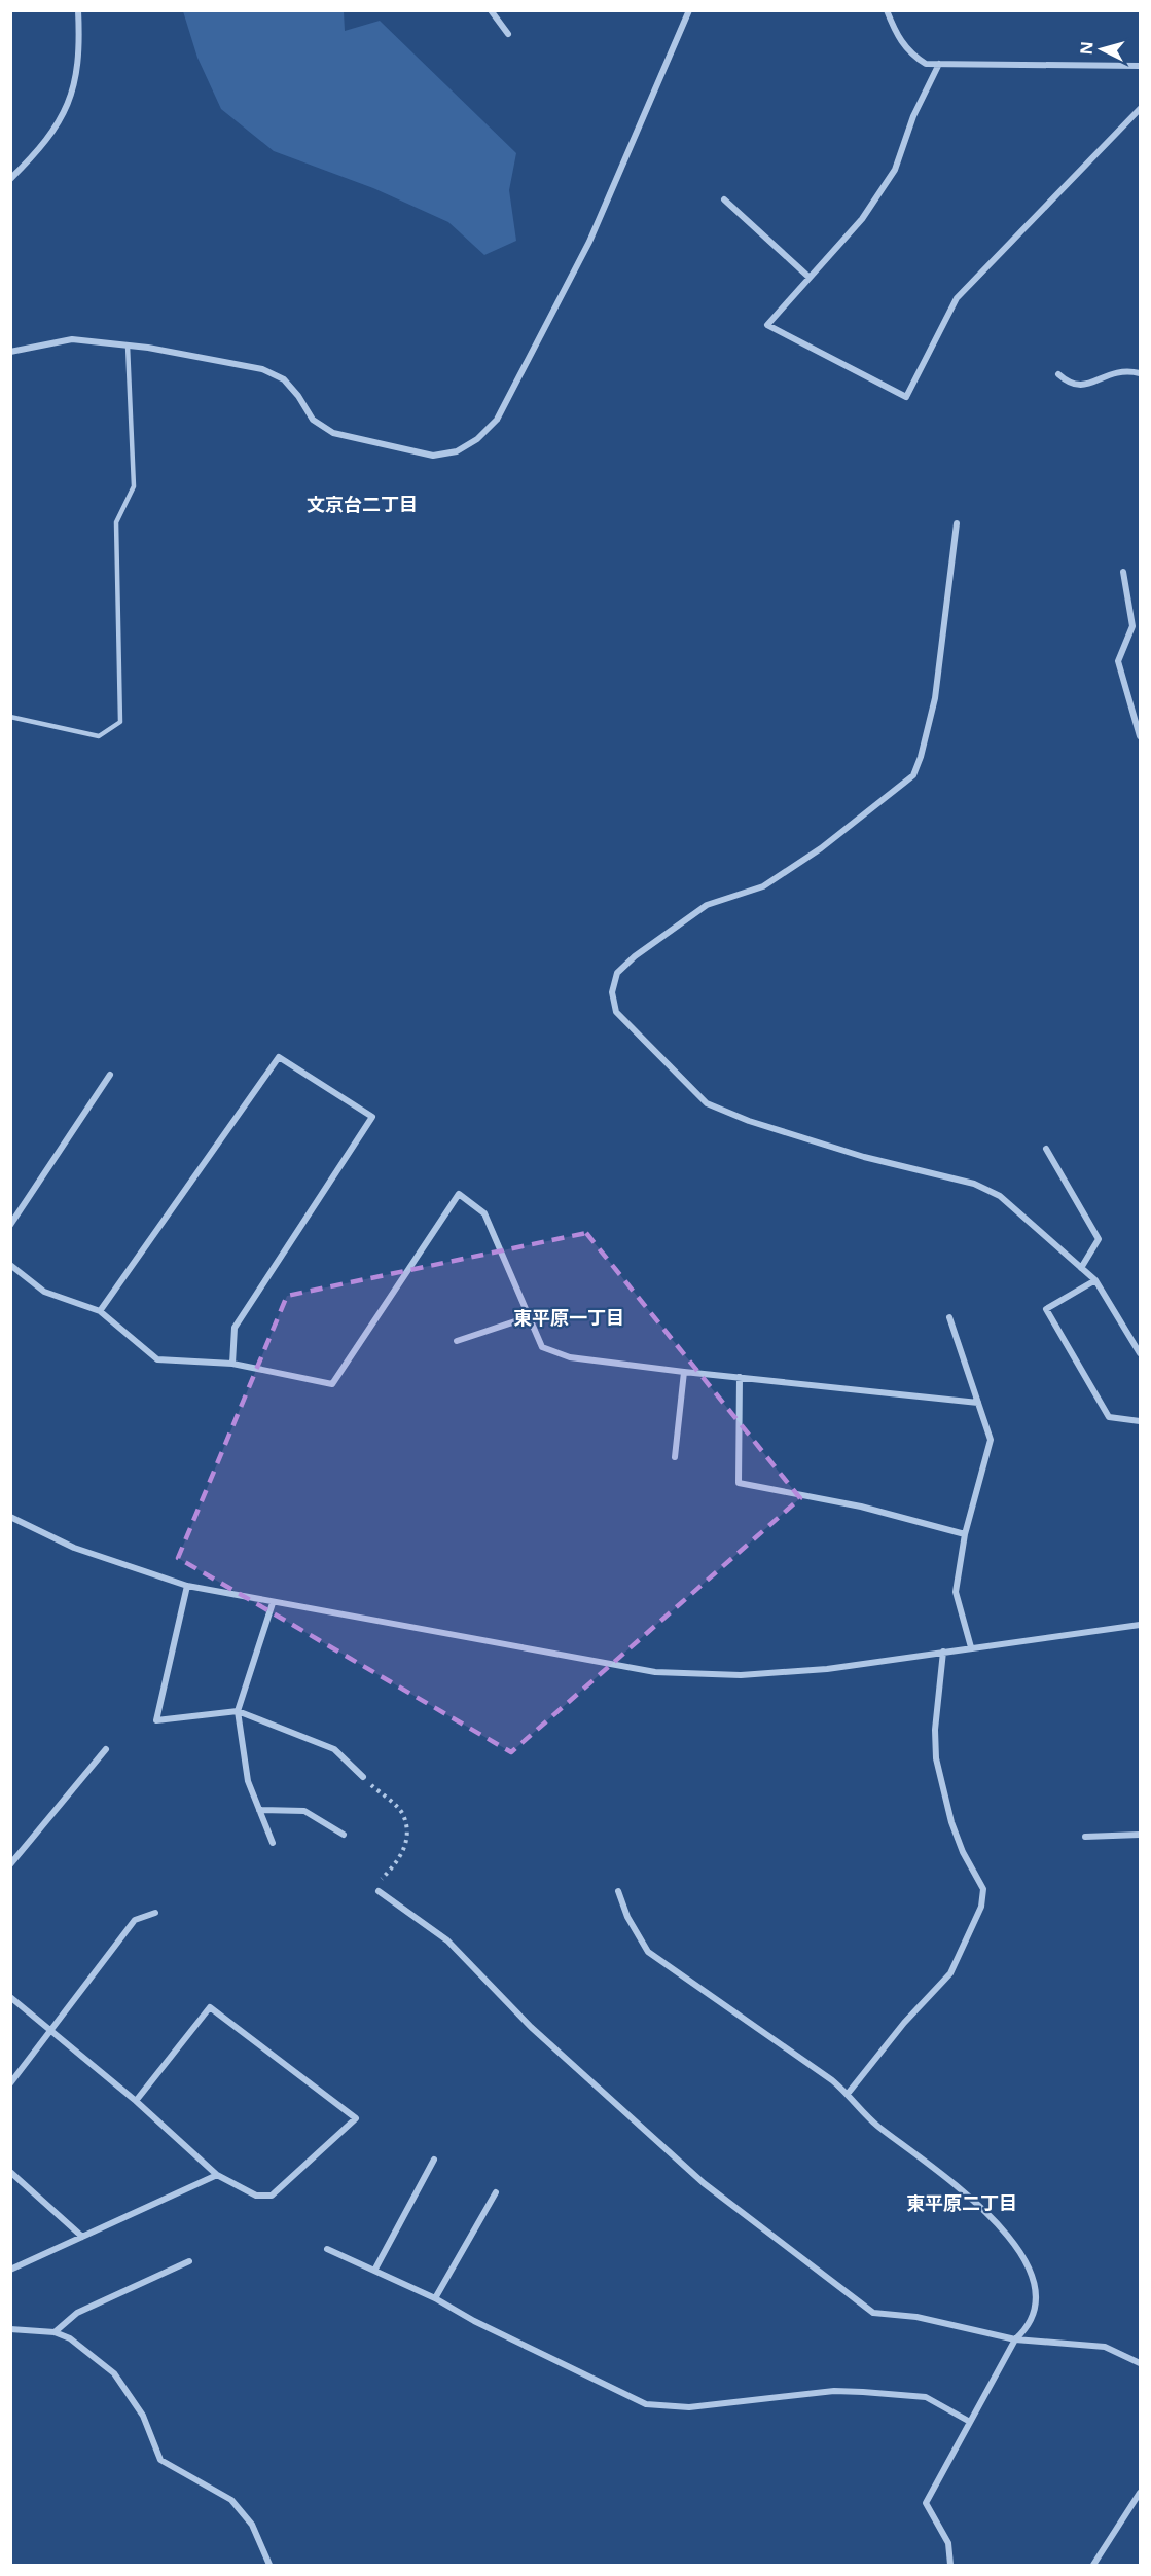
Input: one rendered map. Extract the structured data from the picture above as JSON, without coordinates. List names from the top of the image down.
{
  "districts": ["文京台二丁目", "東平原一丁目", "東平原二丁目"],
  "north": "left"
}
